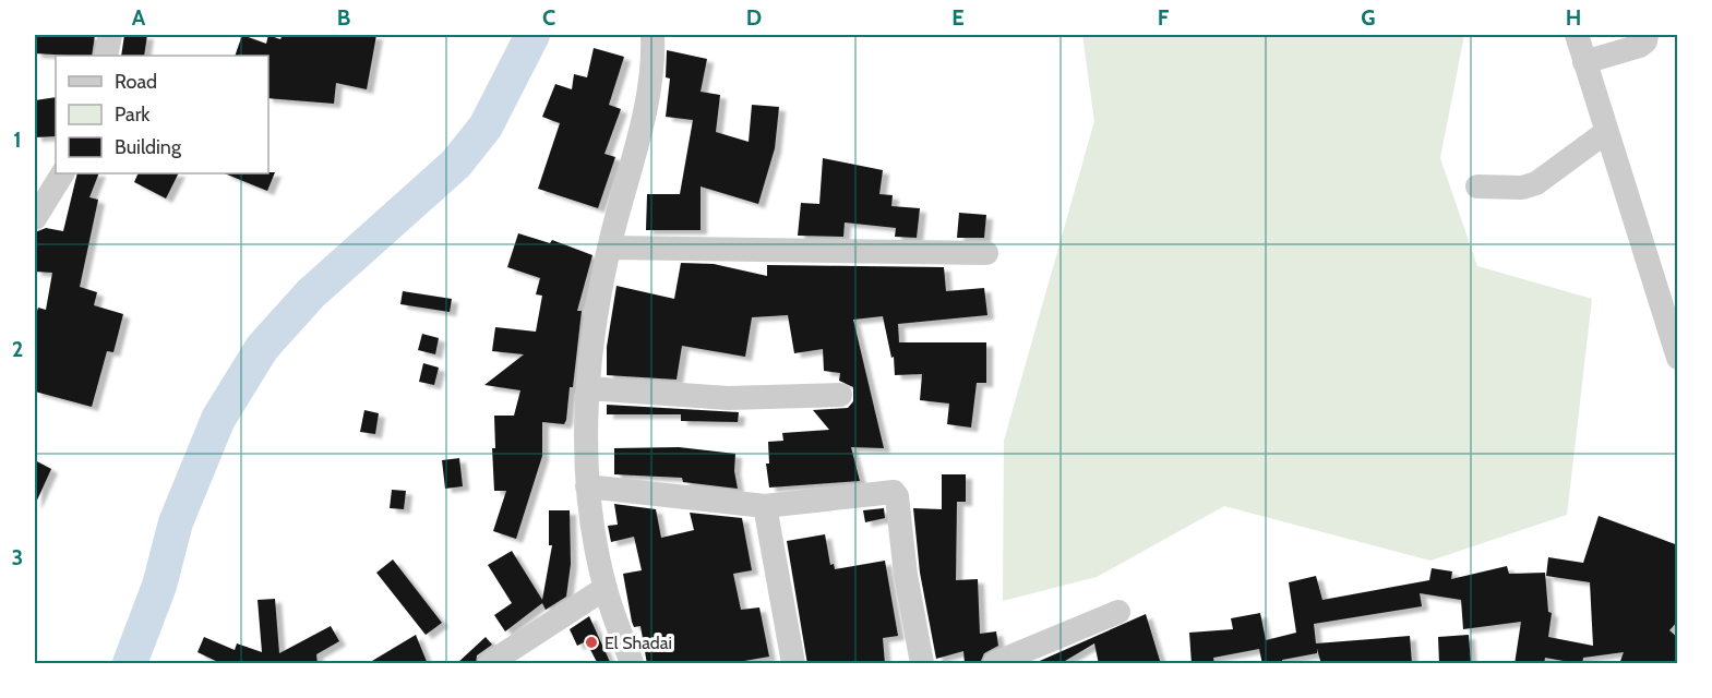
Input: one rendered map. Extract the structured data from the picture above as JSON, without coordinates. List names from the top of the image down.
{
  "places": ["El Shadai"],
  "legend": ["Road", "Park", "Building"],
  "grid": {
    "columns": [
      "A",
      "B",
      "C",
      "D",
      "E",
      "F",
      "G",
      "H"
    ],
    "rows": ["1", "2", "3"]
  }
}
